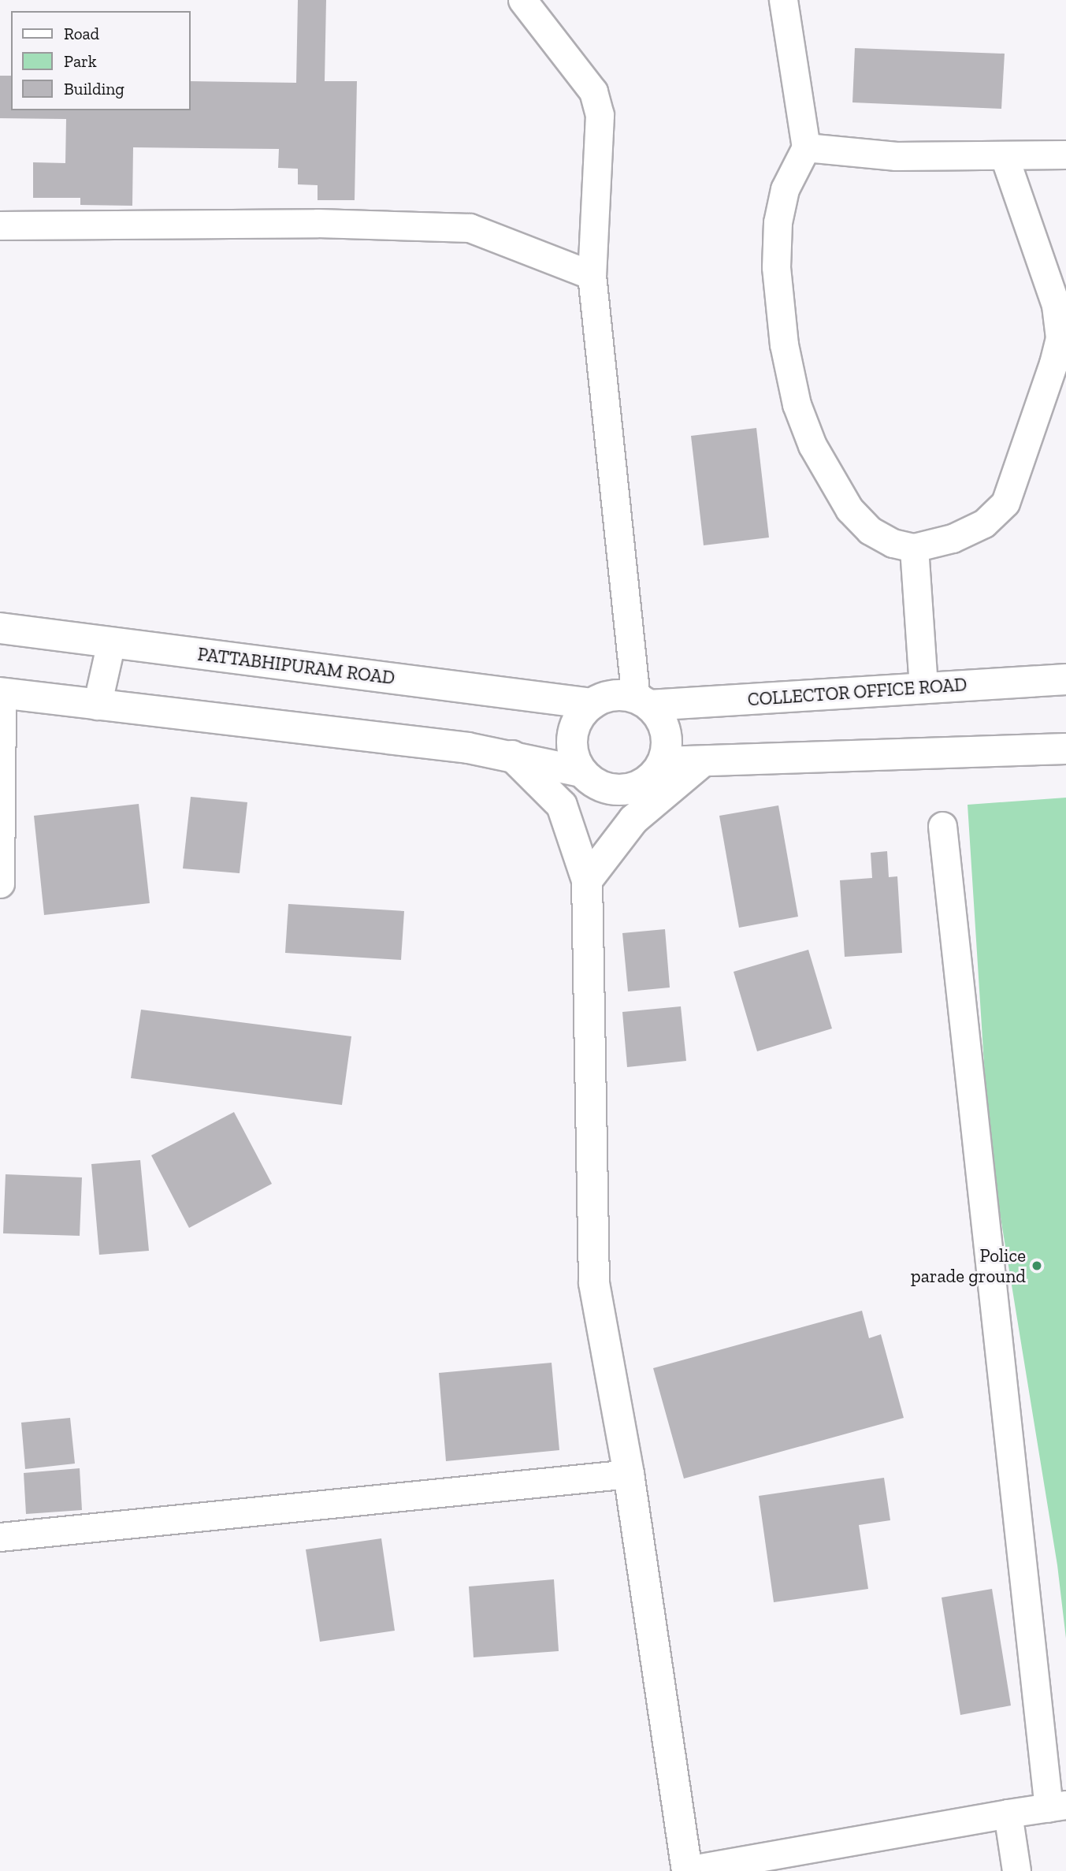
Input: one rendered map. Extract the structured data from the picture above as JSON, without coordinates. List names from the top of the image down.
{
  "streets": {
    "street": ["PATTABHIPURAM ROAD", "COLLECTOR OFFICE ROAD"]
  },
  "crossings": [
    ["PATTABHIPURAM ROAD", "COLLECTOR OFFICE ROAD"]
  ],
  "places": ["Police parade ground"],
  "legend": ["Road", "Park", "Building"]
}
